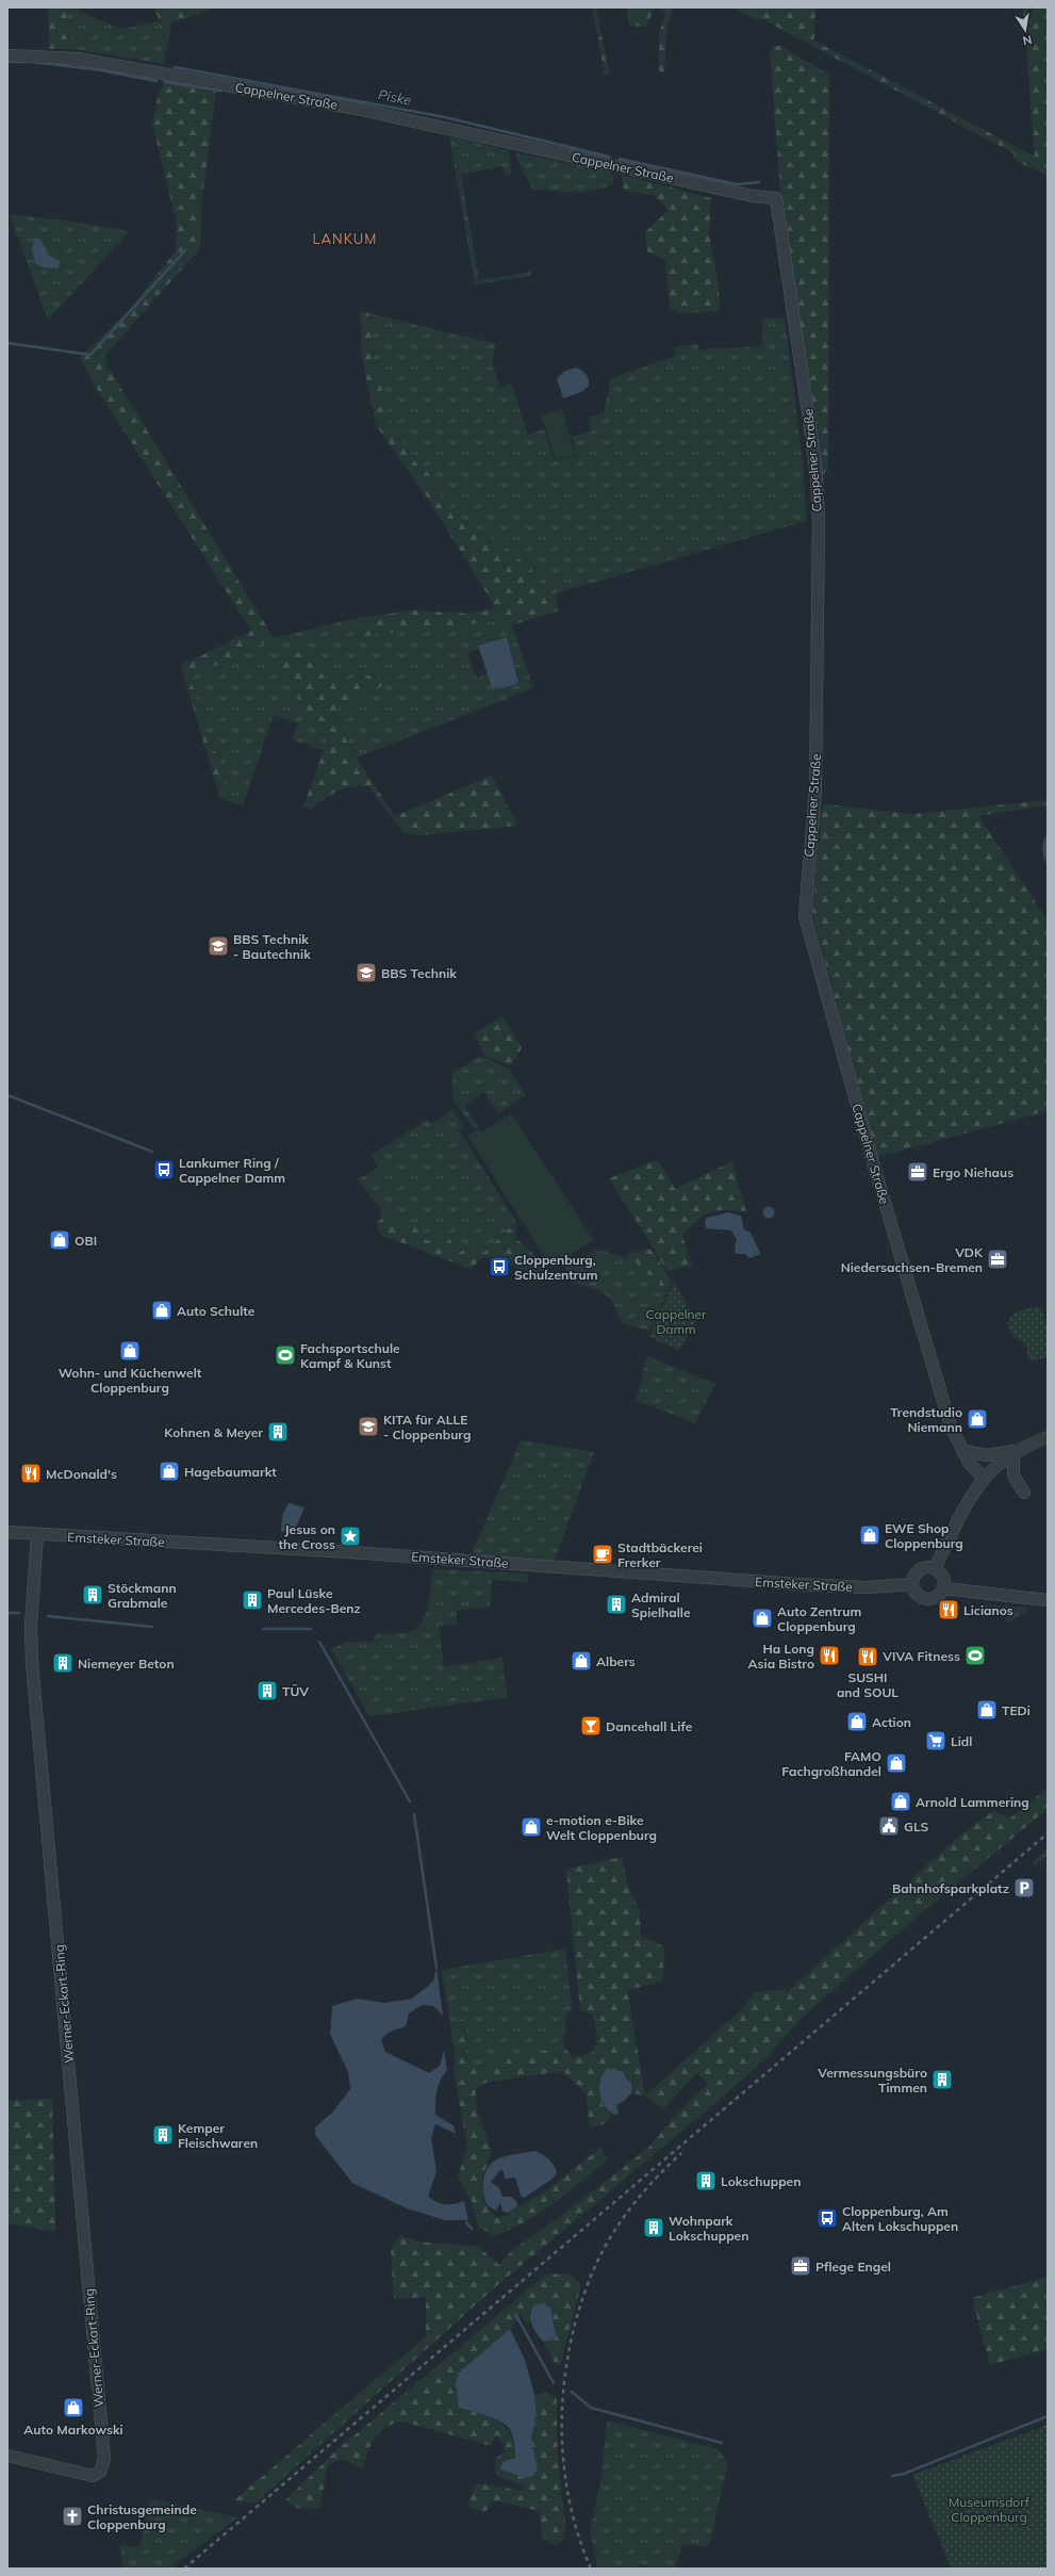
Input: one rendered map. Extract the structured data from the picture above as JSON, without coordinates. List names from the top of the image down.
{
  "streets": {
    "street": ["Cappelner Straße", "Emsteker Straße", "Werner-Eckart-Ring"]
  },
  "crossings": [
    ["Emsteker Straße", "Werner-Eckart-Ring"]
  ],
  "districts": ["LANKUM"],
  "water": ["Piske"],
  "parks": ["Cappelner Damm", "Museumsdorf Cloppenburg"],
  "places": {
    "school or university": ["BBS Technik - Bautechnik", "BBS Technik", "KITA für ALLE - Cloppenburg"],
    "bus stop": ["Lankumer Ring / Cappelner Damm", "Cloppenburg, Schulzentrum", "Cloppenburg, Am Alten Lokschuppen"],
    "office": ["Ergo Niehaus", "VDK Niedersachsen-Bremen", "Pflege Engel"],
    "shop": [
      "OBI",
      "Auto Schulte",
      "Wohn- und Küchenwelt Cloppenburg",
      "Trendstudio Niemann",
      "Hagebaumarkt",
      "EWE Shop Cloppenburg",
      "Auto Zentrum Cloppenburg",
      "Albers",
      "TEDi",
      "Action",
      "FAMO Fachgroßhandel",
      "Arnold Lammering",
      "e-motion e-Bike Welt Cloppenburg",
      "Auto Markowski"
    ],
    "sports": ["Fachsportschule Kampf & Kunst", "VIVA Fitness"],
    "building": [
      "Kohnen & Meyer",
      "Stöckmann Grabmale",
      "Paul Lüske Mercedes-Benz",
      "Admiral Spielhalle",
      "Niemeyer Beton",
      "TÜV",
      "Vermessungsbüro Timmen",
      "Kemper Fleischwaren",
      "Lokschuppen",
      "Wohnpark Lokschuppen"
    ],
    "restaurant": [
      "McDonald's",
      "Licianos",
      "Ha Long Asia Bistro",
      "SUSHI and SOUL"
    ],
    "place": ["Jesus on the Cross"],
    "cafe": ["Stadtbäckerei Frerker"],
    "bar": ["Dancehall Life"],
    "supermarket": ["Lidl"],
    "public building": ["GLS"],
    "parking": ["Bahnhofsparkplatz"],
    "church": ["Christusgemeinde Cloppenburg"]
  },
  "north": "bottom"
}
